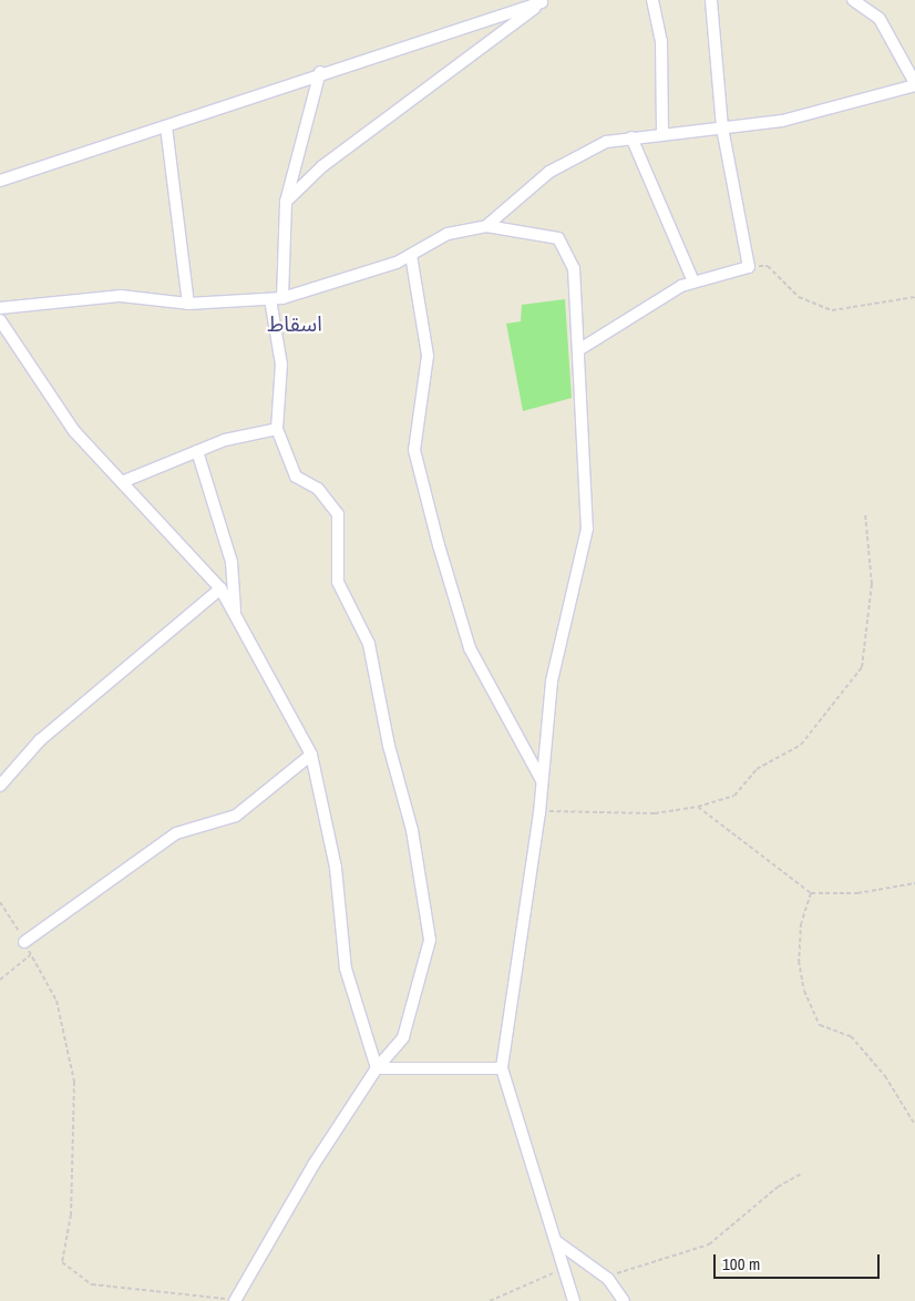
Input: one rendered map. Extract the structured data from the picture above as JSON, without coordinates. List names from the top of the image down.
{
  "districts": ["اسقاط"],
  "scale_bar": "100 m"
}
